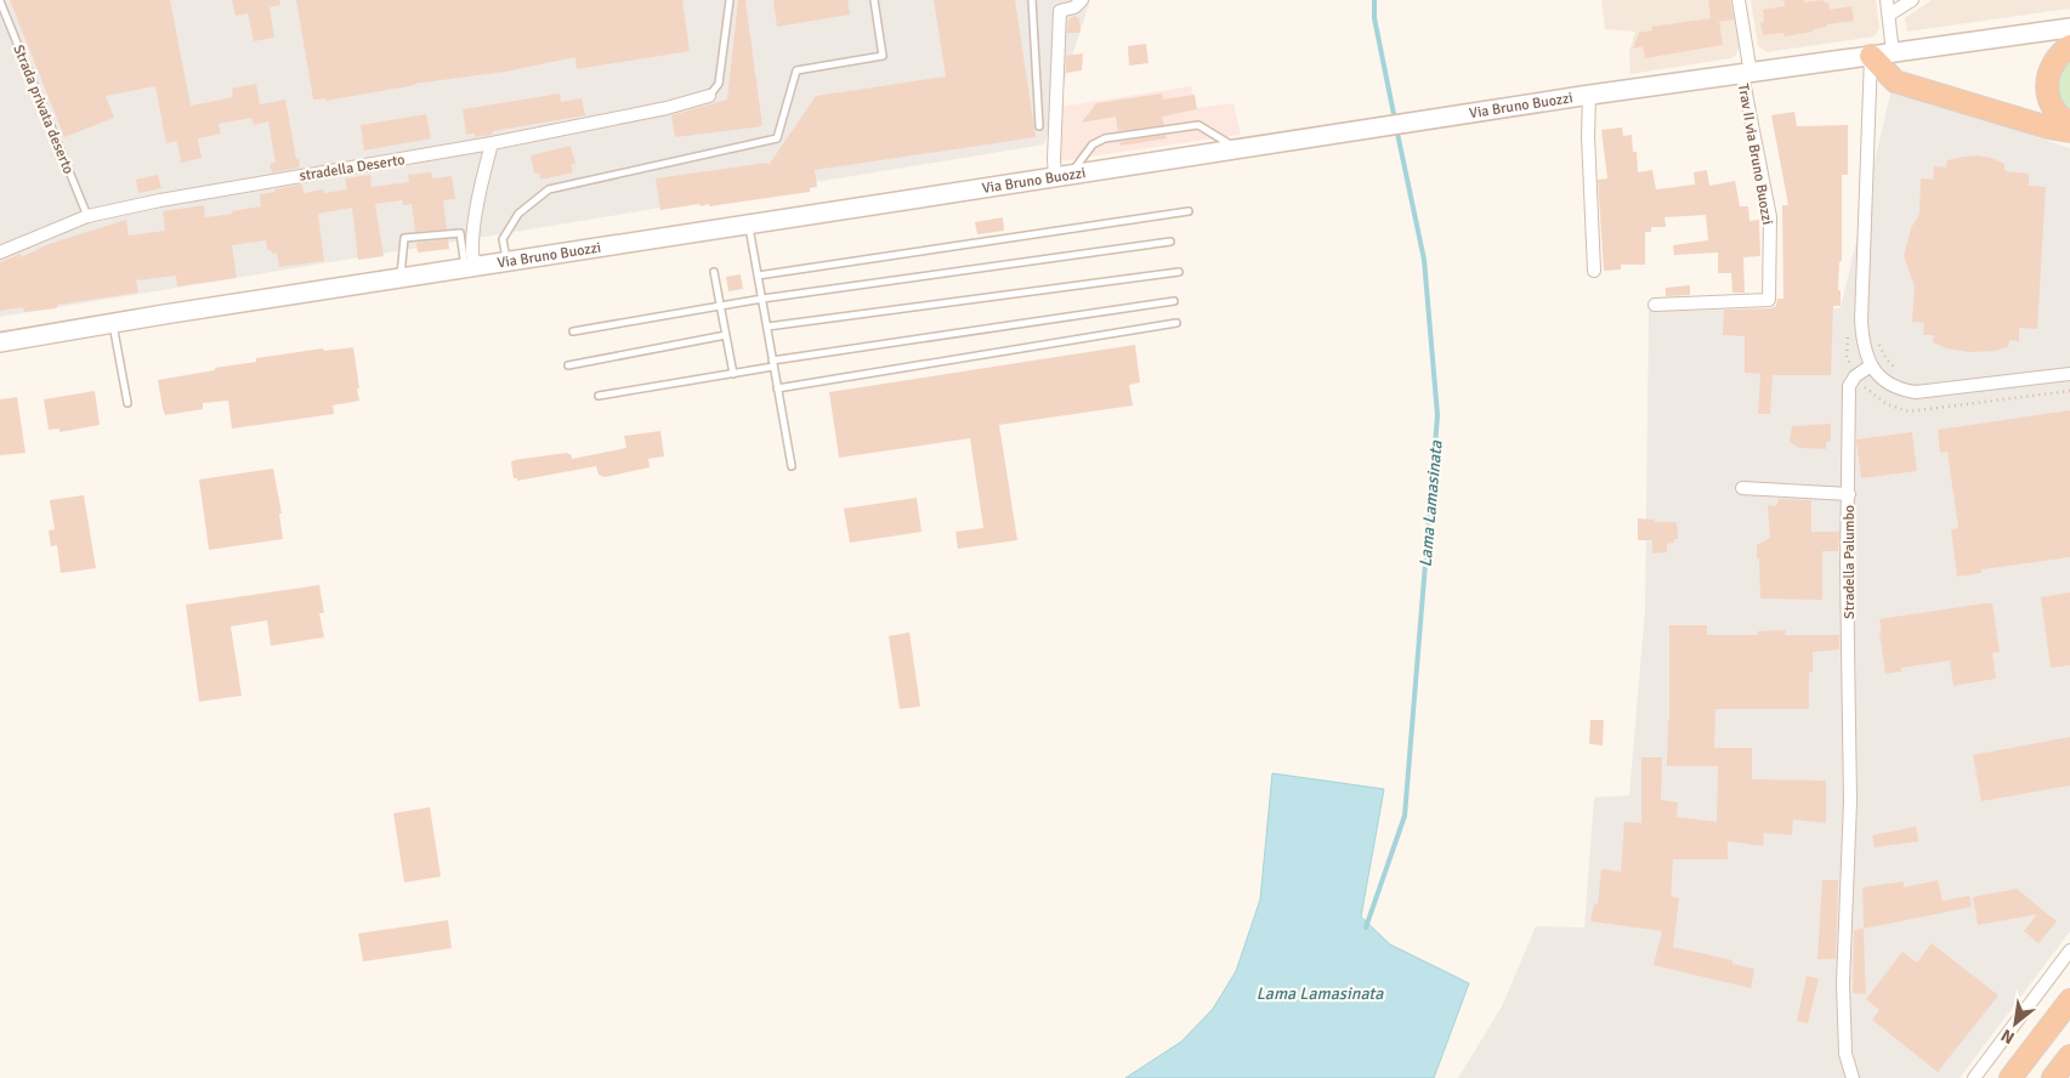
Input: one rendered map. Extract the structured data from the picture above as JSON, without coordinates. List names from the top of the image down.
{
  "streets": {
    "main road": ["Via Bruno Buozzi"],
    "street": ["Trav II via Bruno Buozzi", "stradella Deserto", "Stradella Palumbo"],
    "lane": ["Strada privata deserto"]
  },
  "crossings": [
    ["Via Bruno Buozzi", "Trav II via Bruno Buozzi"],
    ["Strada privata deserto", "stradella Deserto"]
  ],
  "water": ["Lama Lamasinata"],
  "north": "bottom left"
}
